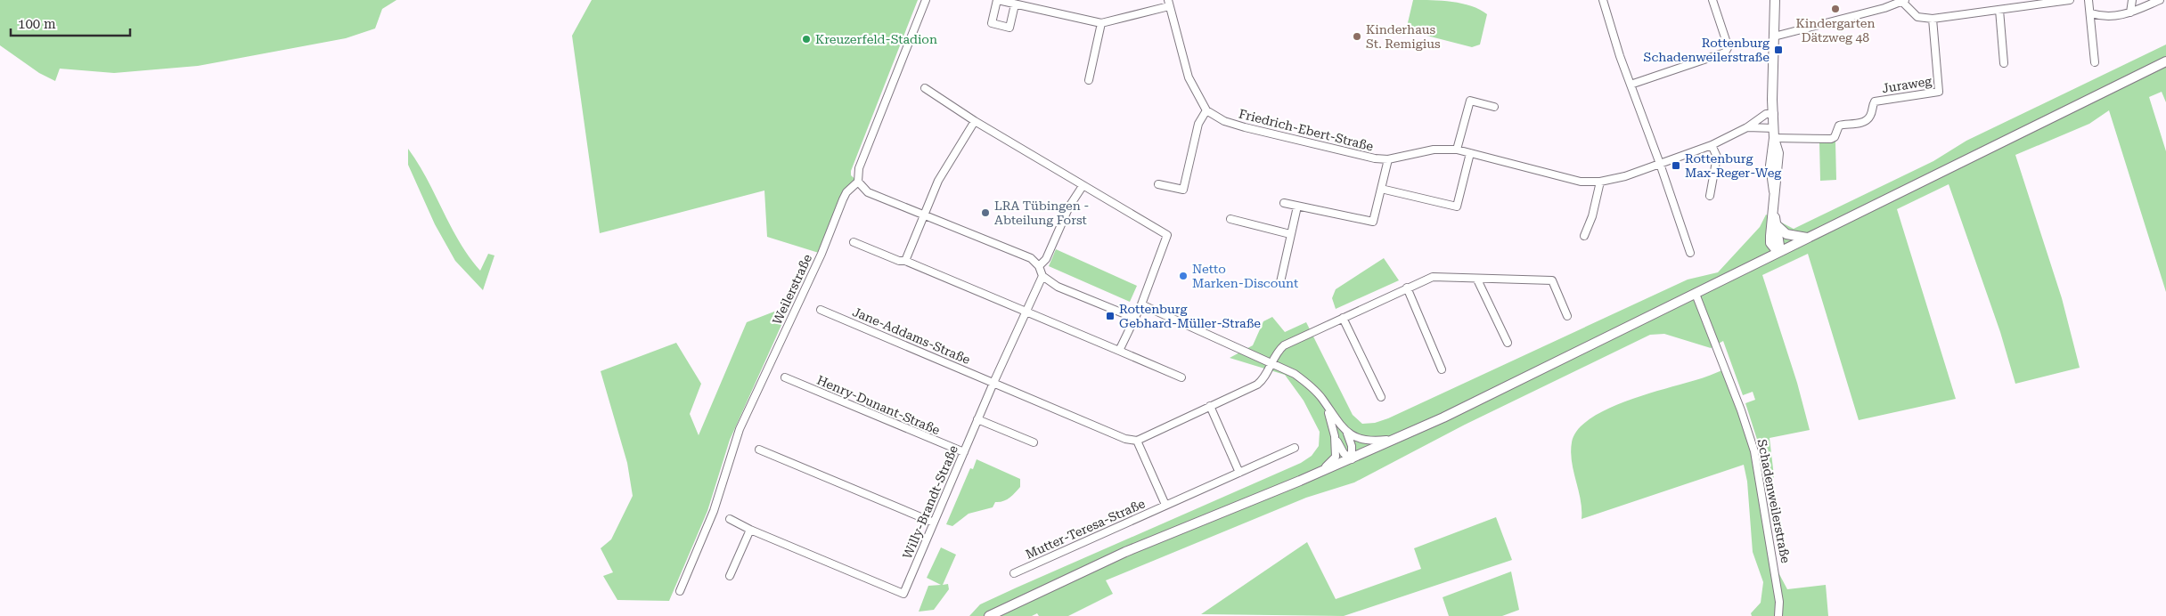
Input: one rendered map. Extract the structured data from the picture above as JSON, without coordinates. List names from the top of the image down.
{
  "streets": {
    "street": [
      "Juraweg",
      "Friedrich-Ebert-Straße",
      "Weilerstraße",
      "Jane-Addams-Straße",
      "Henry-Dunant-Straße",
      "Schadenweilerstraße",
      "Willy-Brandt-Straße",
      "Mutter-Teresa-Straße"
    ]
  },
  "crossings": [
    ["Jane-Addams-Straße", "Willy-Brandt-Straße"],
    ["Henry-Dunant-Straße", "Willy-Brandt-Straße"]
  ],
  "places": {
    "other": [
      "Kindergarten Dätzweg 48",
      "Kinderhaus St. Remigius",
      "Kreuzerfeld-Stadion",
      "LRA Tübingen - Abteilung Forst",
      "Netto Marken-Discount"
    ],
    "transit": ["Rottenburg Schadenweilerstraße", "Rottenburg Max-Reger-Weg", "Rottenburg Gebhard-Müller-Straße"]
  },
  "scale_bar": "100 m"
}
